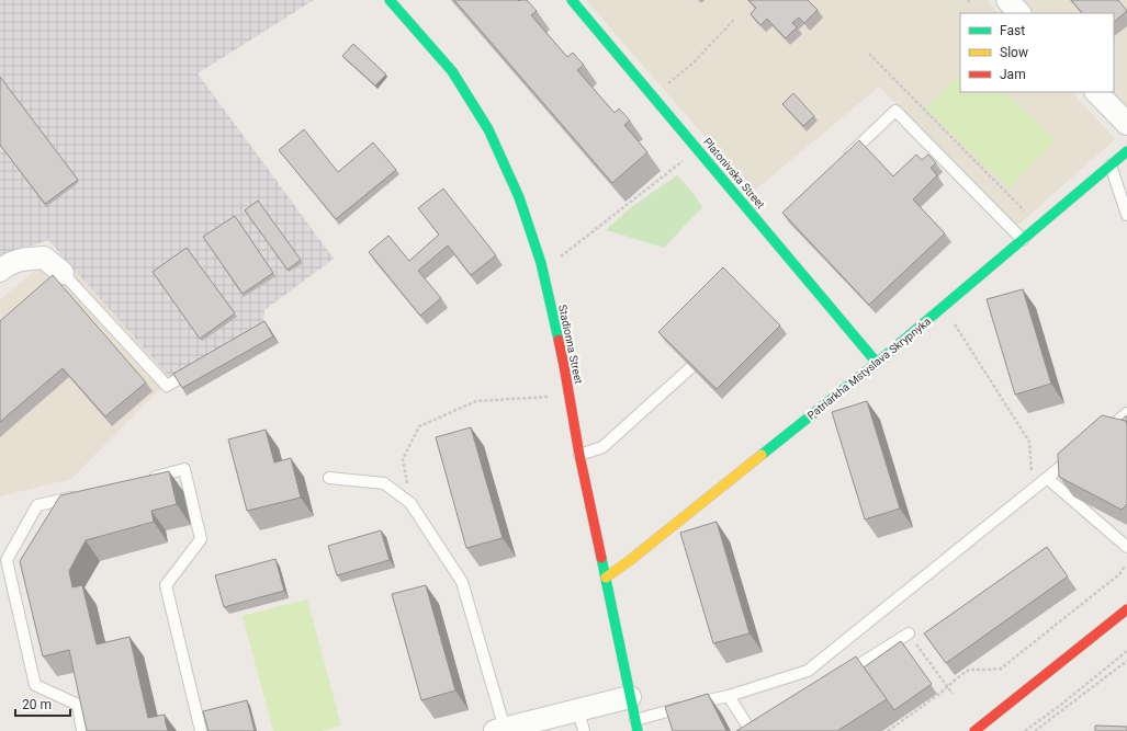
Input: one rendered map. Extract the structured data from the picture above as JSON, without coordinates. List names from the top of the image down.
{
  "streets": {
    "street": ["Platonivska Street", "Stadionna Street", "Patriarkha Mstyslava Skrypnyka"]
  },
  "crossings": [
    ["Platonivska Street", "Patriarkha Mstyslava Skrypnyka"],
    ["Stadionna Street", "Patriarkha Mstyslava Skrypnyka"]
  ],
  "legend": ["Fast", "Slow", "Jam"],
  "scale_bar": "20 m"
}
